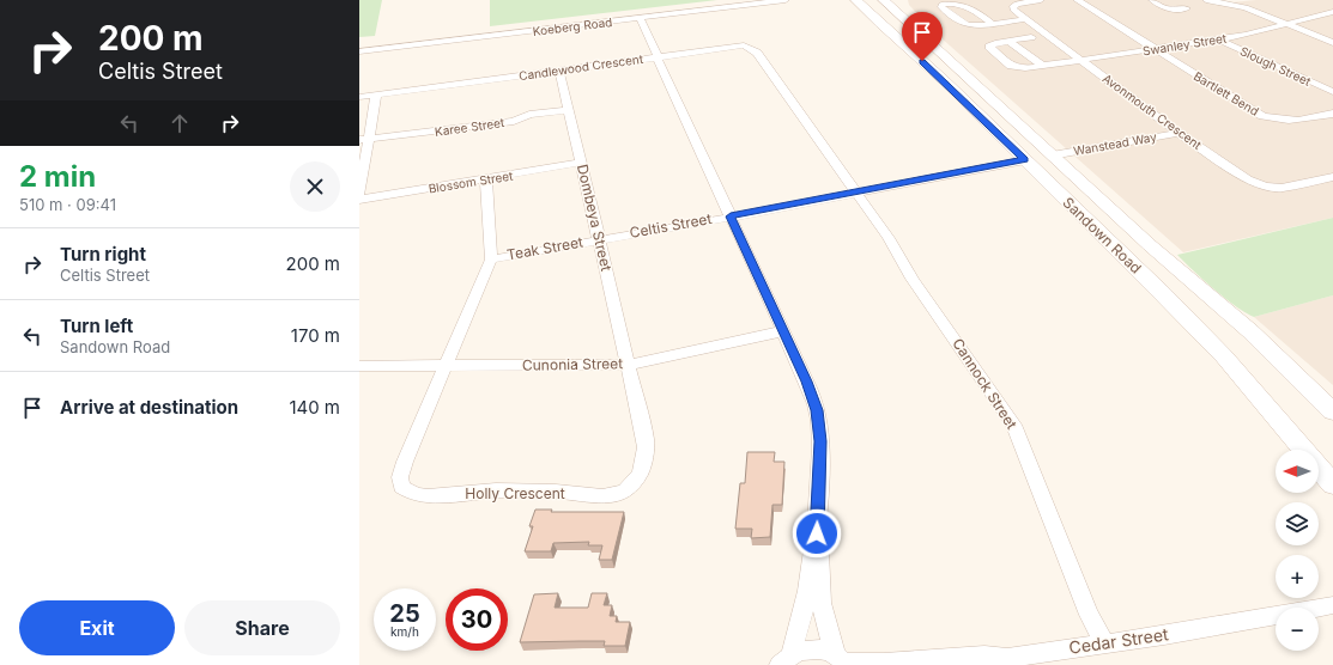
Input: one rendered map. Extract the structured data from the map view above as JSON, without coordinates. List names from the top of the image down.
{
  "streets": {
    "main road": ["Sandown Road"],
    "street": [
      "Koeberg Road",
      "Swanley Street",
      "Slough Street",
      "Candlewood Crescent",
      "Bartlett Bend",
      "Avonmouth Crescent",
      "Karee Street",
      "Wanstead Way",
      "Blossom Street",
      "Dombeya Street",
      "Celtis Street",
      "Teak Street",
      "Cunonia Street",
      "Cannock Street",
      "Holly Crescent",
      "Cedar Street"
    ]
  },
  "crossings": [
    ["Swanley Street", "Slough Street"],
    ["Swanley Street", "Bartlett Bend"],
    ["Swanley Street", "Avonmouth Crescent"],
    ["Candlewood Crescent", "Dombeya Street"],
    ["Candlewood Crescent", "Celtis Street"],
    ["Candlewood Crescent", "Cunonia Street"],
    ["Candlewood Crescent", "Cannock Street"],
    ["Avonmouth Crescent", "Wanstead Way"],
    ["Karee Street", "Dombeya Street"],
    ["Wanstead Way", "Sandown Road"],
    ["Blossom Street", "Dombeya Street"],
    ["Dombeya Street", "Celtis Street"],
    ["Dombeya Street", "Teak Street"],
    ["Dombeya Street", "Cunonia Street"],
    ["Dombeya Street", "Holly Crescent"],
    ["Celtis Street", "Sandown Road"],
    ["Celtis Street", "Teak Street"],
    ["Celtis Street", "Cannock Street"],
    ["Cunonia Street", "Holly Crescent"],
    ["Cannock Street", "Cedar Street"]
  ],
  "north": "left",
  "page": {
    "turn": ["200 m", "Celtis Street"],
    "heading": ["2 min", "510 m · 09:41"],
    "list": [
      {
        "name": "Turn right",
        "note": "Celtis Street",
        "value": "200 m"
      },
      {
        "name": "Turn left",
        "note": "Sandown Road",
        "value": "170 m"
      },
      {
        "name": "Arrive at destination",
        "value": "140 m"
      }
    ],
    "map_buttons": ["+", "−"],
    "speed": "25 km/h",
    "limit": "30",
    "buttons": ["Exit", "Share"]
  }
}
